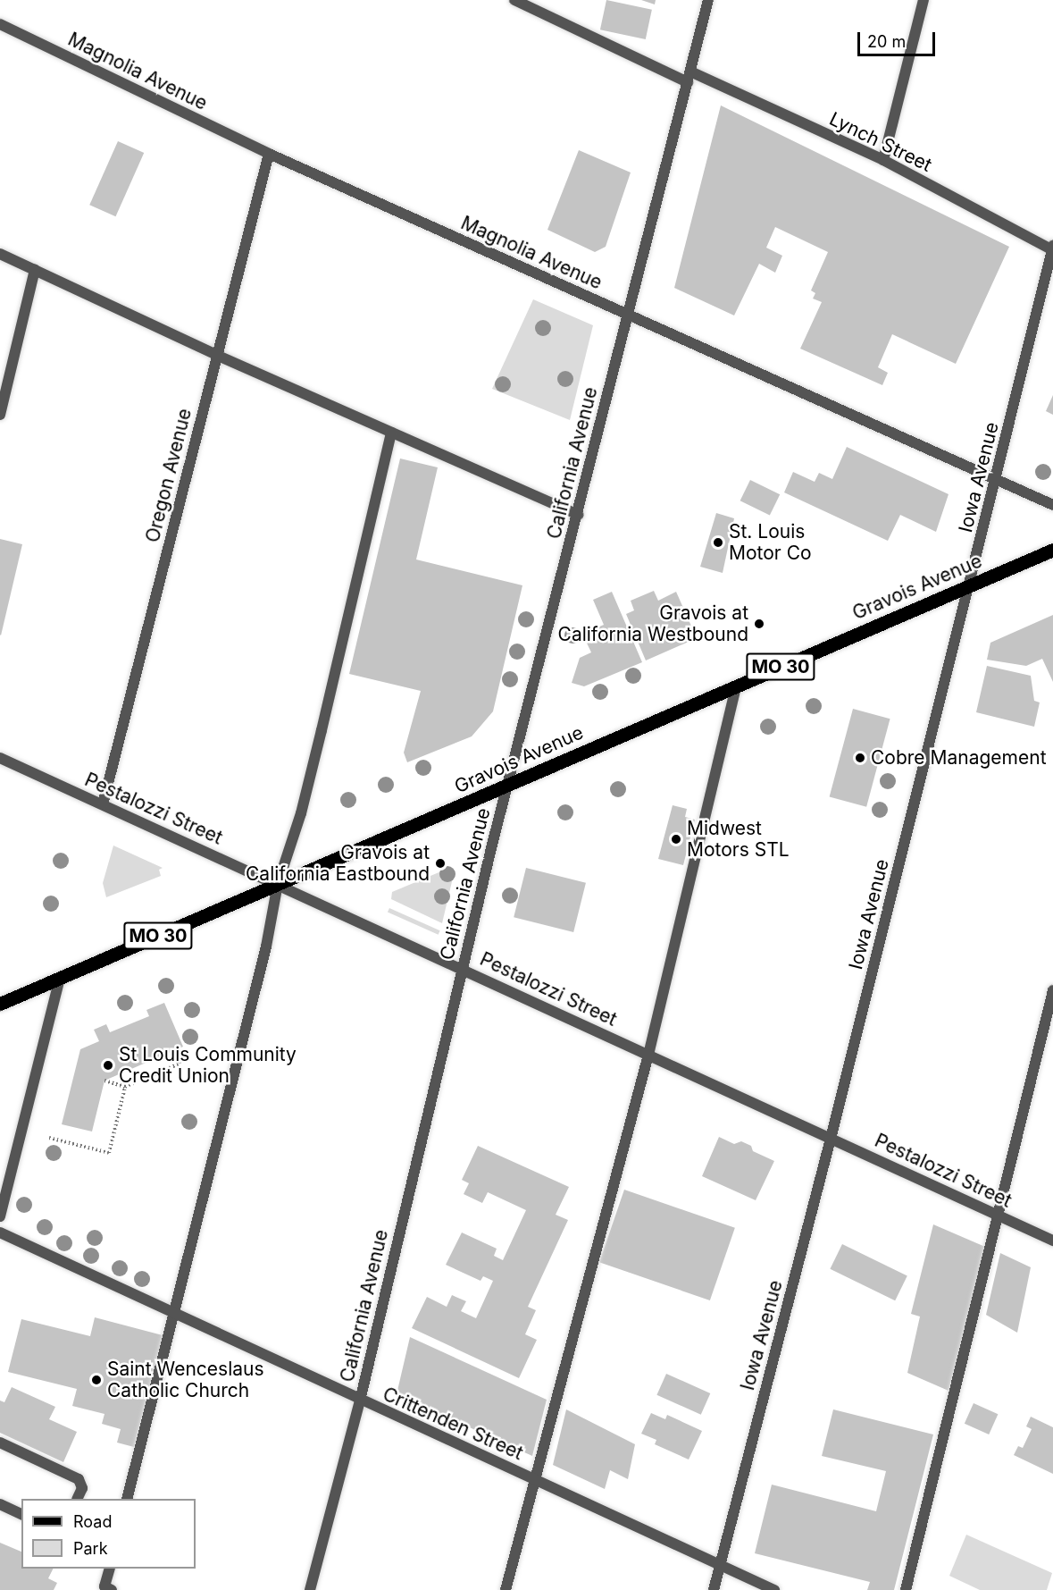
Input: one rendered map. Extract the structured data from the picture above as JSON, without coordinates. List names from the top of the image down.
{
  "streets": {
    "main road": ["Gravois Avenue", "MO 30"],
    "street": [
      "Magnolia Avenue",
      "Lynch Street",
      "California Avenue",
      "Oregon Avenue",
      "Iowa Avenue",
      "Pestalozzi Street",
      "Crittenden Street"
    ]
  },
  "crossings": [
    ["Magnolia Avenue", "California Avenue"],
    ["Magnolia Avenue", "Oregon Avenue"],
    ["Magnolia Avenue", "Iowa Avenue"],
    ["Lynch Street", "California Avenue"],
    ["Lynch Street", "Iowa Avenue"],
    ["California Avenue", "Gravois Avenue"],
    ["California Avenue", "Pestalozzi Street"],
    ["California Avenue", "Crittenden Street"],
    ["Oregon Avenue", "Pestalozzi Street"],
    ["Iowa Avenue", "Gravois Avenue"],
    ["Iowa Avenue", "Pestalozzi Street"],
    ["Iowa Avenue", "Crittenden Street"],
    ["Gravois Avenue", "Pestalozzi Street"]
  ],
  "places": [
    "St. Louis Motor Co",
    "Gravois at California Westbound",
    "Cobre Management",
    "Midwest Motors STL",
    "Gravois at California Eastbound",
    "St Louis Community Credit Union",
    "Saint Wenceslaus Catholic Church"
  ],
  "legend": ["Road", "Park"],
  "scale_bar": "20 m"
}
